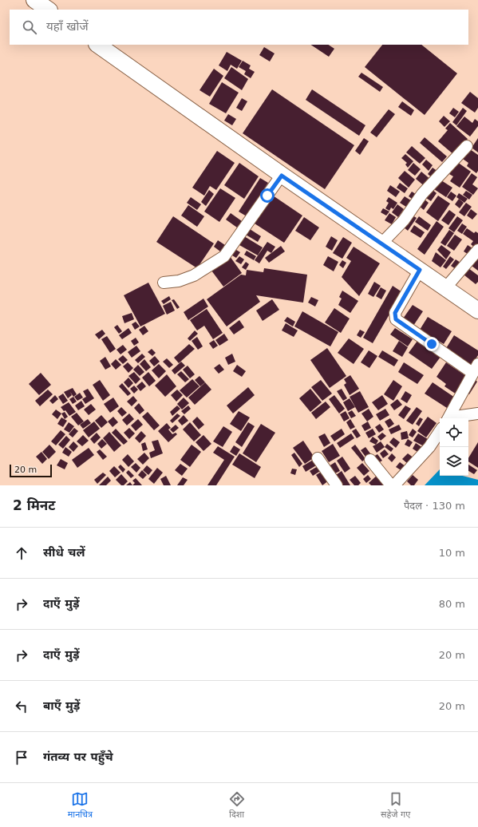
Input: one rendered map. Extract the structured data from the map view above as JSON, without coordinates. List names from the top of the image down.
{
  "scale_bar": "20 m",
  "page": {
    "search": "यहाँ खोजें",
    "scale": "20 m",
    "heading": ["2 मिनट", "पैदल · 130 m"],
    "list": [
      ["सीधे चलें", "10 m"],
      ["दाएँ मुड़ें", "80 m"],
      ["दाएँ मुड़ें", "20 m"],
      ["बाएँ मुड़ें", "20 m"],
      "गंतव्य पर पहुँचे"
    ],
    "nav": ["मानचित्र", "दिशा", "सहेजे गए"]
  }
}
